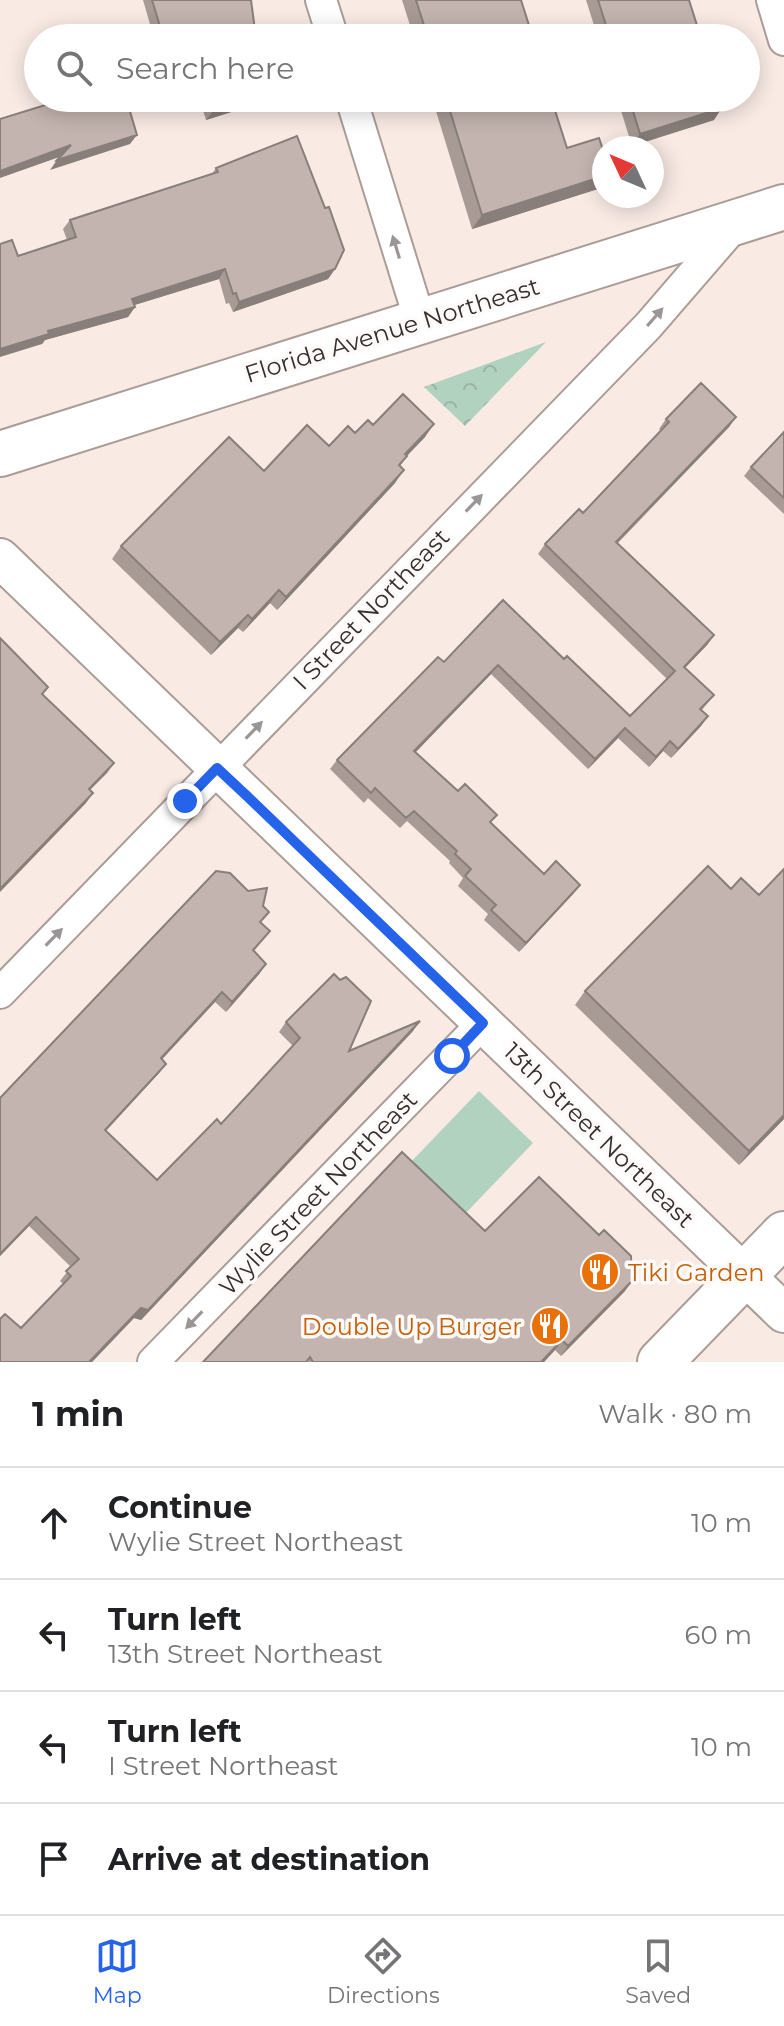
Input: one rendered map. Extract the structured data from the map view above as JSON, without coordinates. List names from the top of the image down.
{
  "streets": {
    "main road": ["Florida Avenue Northeast"],
    "street": ["I Street Northeast", "13th Street Northeast", "Wylie Street Northeast"]
  },
  "crossings": [
    ["Florida Avenue Northeast", "I Street Northeast"],
    ["I Street Northeast", "13th Street Northeast"],
    ["13th Street Northeast", "Wylie Street Northeast"]
  ],
  "one_way": ["I Street Northeast", "Wylie Street Northeast"],
  "places": {
    "restaurant": ["Tiki Garden", "Double Up Burger"]
  },
  "north": "top left",
  "page": {
    "search": "Search here",
    "heading": ["1 min", "Walk · 80 m"],
    "list": [
      ["Continue", "Wylie Street Northeast", "10 m"],
      ["Turn left", "13th Street Northeast", "60 m"],
      ["Turn left", "I Street Northeast", "10 m"],
      "Arrive at destination"
    ],
    "nav": ["Map", "Directions", "Saved"]
  }
}
